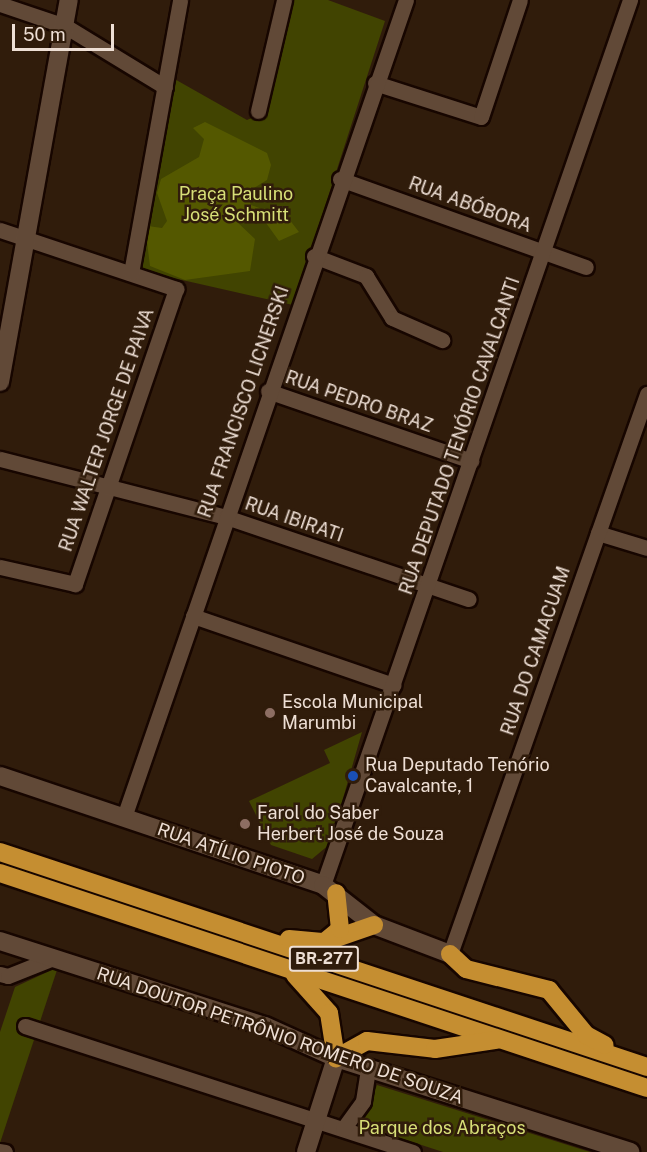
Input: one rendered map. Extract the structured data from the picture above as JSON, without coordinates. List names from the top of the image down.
{
  "streets": {
    "highway": ["BR-277"],
    "street": [
      "RUA ABÓBORA",
      "RUA FRANCISCO LICNERSKI",
      "RUA PEDRO BRAZ",
      "RUA WALTER JORGE DE PAIVA",
      "RUA DEPUTADO TENÓRIO CAVALCANTI",
      "RUA IBIRATI",
      "RUA DO CAMACUAM",
      "RUA ATÍLIO PIOTO",
      "RUA DOUTOR PETRÔNIO ROMERO DE SOUZA"
    ]
  },
  "crossings": [
    ["RUA ABÓBORA", "RUA FRANCISCO LICNERSKI"],
    ["RUA ABÓBORA", "RUA DEPUTADO TENÓRIO CAVALCANTI"],
    ["RUA FRANCISCO LICNERSKI", "RUA PEDRO BRAZ"],
    ["RUA FRANCISCO LICNERSKI", "RUA IBIRATI"],
    ["RUA FRANCISCO LICNERSKI", "RUA ATÍLIO PIOTO"],
    ["RUA PEDRO BRAZ", "RUA DEPUTADO TENÓRIO CAVALCANTI"],
    ["RUA WALTER JORGE DE PAIVA", "RUA IBIRATI"],
    ["RUA DEPUTADO TENÓRIO CAVALCANTI", "RUA IBIRATI"],
    ["RUA DEPUTADO TENÓRIO CAVALCANTI", "RUA ATÍLIO PIOTO"],
    ["RUA DO CAMACUAM", "RUA ATÍLIO PIOTO"]
  ],
  "parks": ["Praça Paulino José Schmitt", "Parque dos Abraços"],
  "places": ["Escola Municipal Marumbi", "Rua Deputado Tenório Cavalcante, 1", "Farol do Saber Herbert José de Souza"],
  "scale_bar": "50 m"
}
